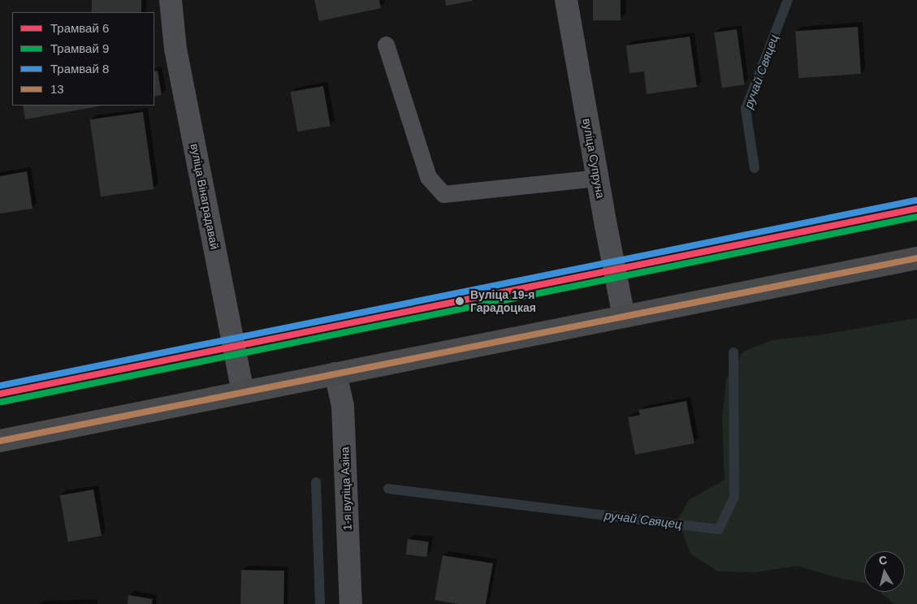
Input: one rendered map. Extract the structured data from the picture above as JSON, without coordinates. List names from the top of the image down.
{
  "streets": {
    "street": ["вуліца Супруна", "вуліца Вінаградавай", "1-я вуліца Азіна"]
  },
  "water": ["ручай Свяцец"],
  "places": ["Вуліца 19-я Гарадоцкая"],
  "lines": [
    "tram line 8",
    "tram line 6",
    "tram line 9",
    "transit line 13"
  ],
  "legend": [
    "Трамвай 6",
    "Трамвай 9",
    "Трамвай 8",
    "13"
  ],
  "north": "top"
}
